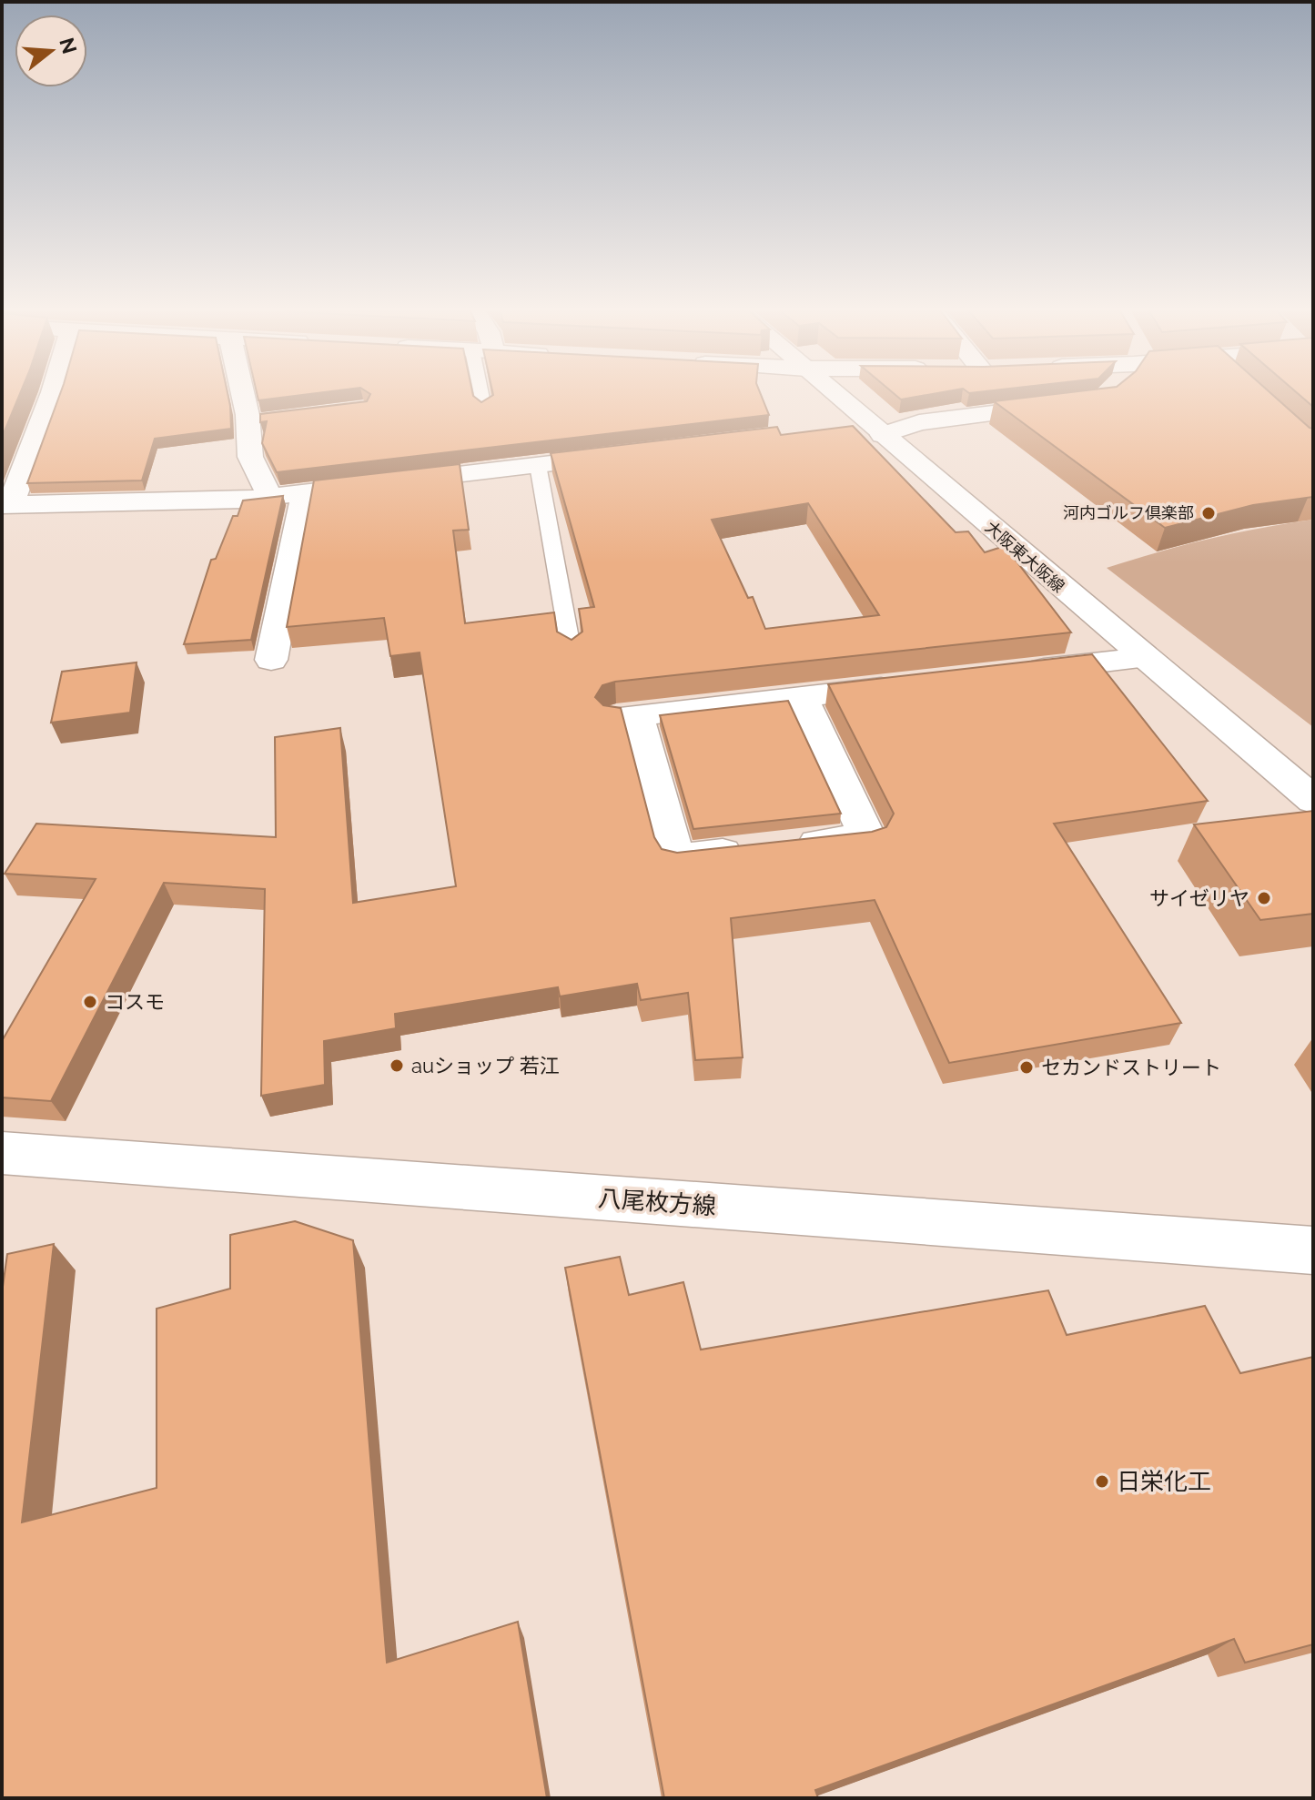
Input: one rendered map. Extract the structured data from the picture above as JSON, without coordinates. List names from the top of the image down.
{
  "streets": {
    "street": ["大阪東大阪線", "八尾枚方線"]
  },
  "places": [
    "河内ゴルフ倶楽部",
    "サイゼリヤ",
    "コスモ",
    "auショップ 若江",
    "セカンドストリート",
    "日栄化工"
  ],
  "north": "right"
}
